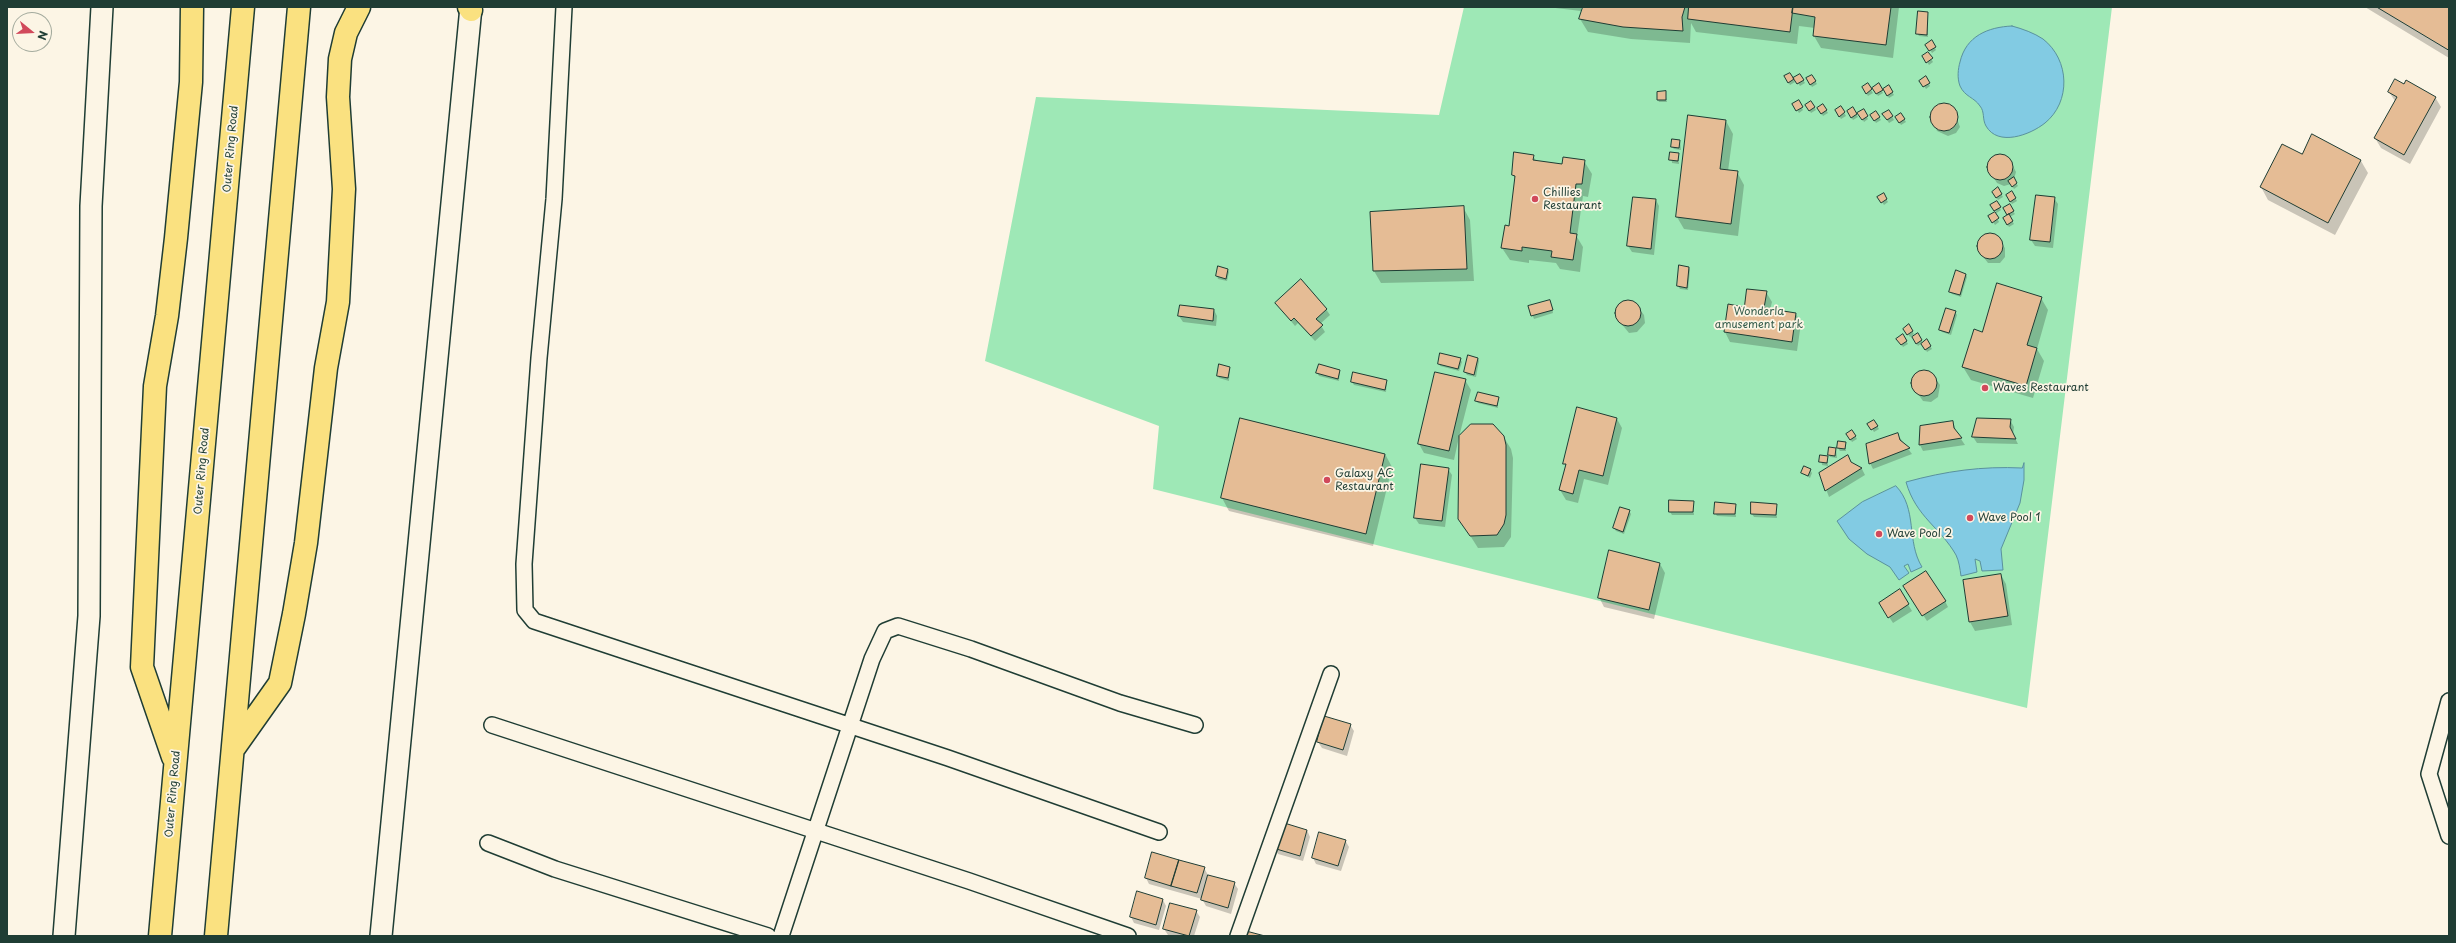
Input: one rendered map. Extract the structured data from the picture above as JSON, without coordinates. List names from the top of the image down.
{
  "streets": {
    "highway": ["Outer Ring Road"]
  },
  "parks": ["Wonderla amusement park"],
  "places": [
    "Chillies Restaurant",
    "Waves Restaurant",
    "Galaxy AC Restaurant",
    "Wave Pool 1",
    "Wave Pool 2"
  ],
  "north": "right"
}
